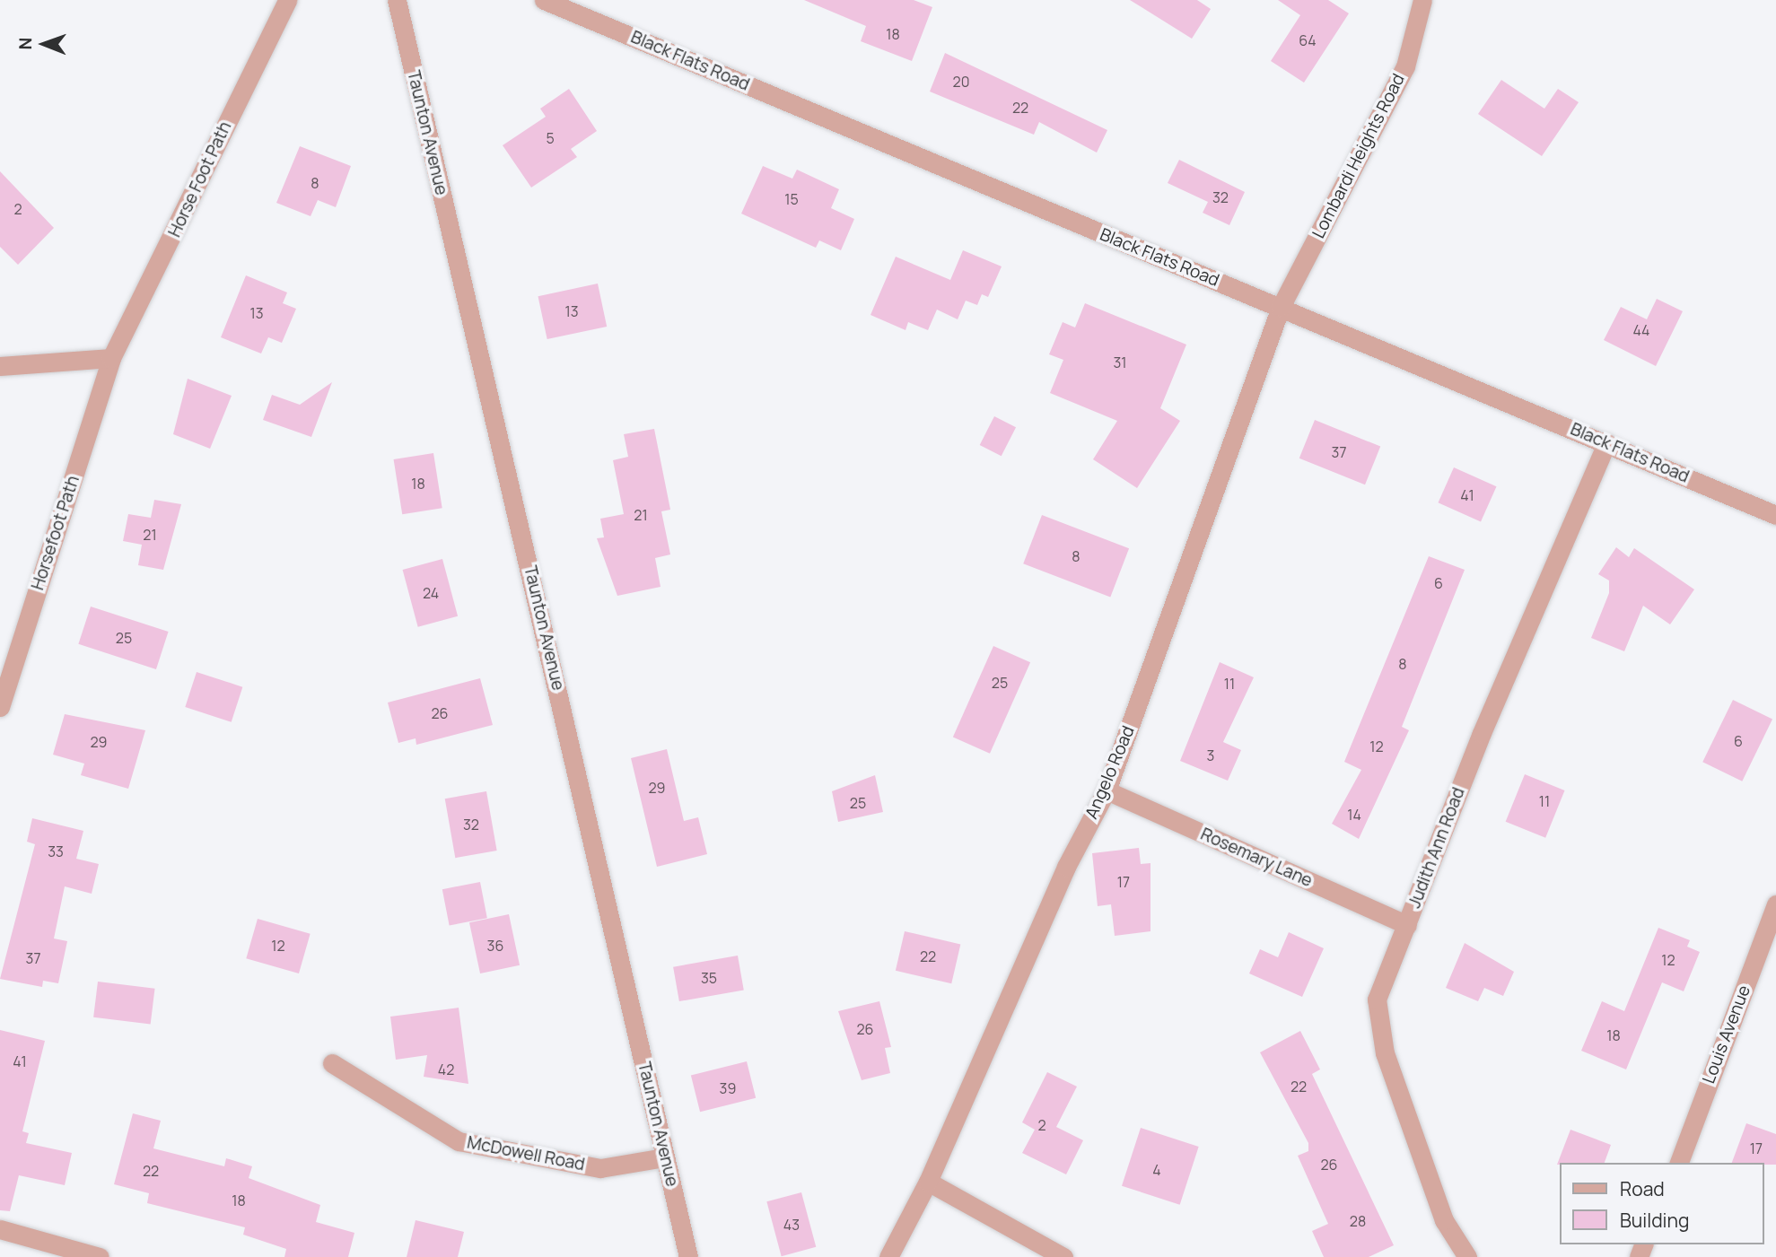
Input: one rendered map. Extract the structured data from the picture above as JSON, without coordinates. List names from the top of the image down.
{
  "streets": {
    "street": [
      "Black Flats Road",
      "Taunton Avenue",
      "Lombardi Heights Road",
      "Horse Foot Path",
      "Horsefoot Path",
      "Angelo Road",
      "Judith Ann Road",
      "Rosemary Lane",
      "Louis Avenue",
      "McDowell Road"
    ]
  },
  "crossings": [
    ["Black Flats Road", "Lombardi Heights Road"],
    ["Black Flats Road", "Angelo Road"],
    ["Black Flats Road", "Judith Ann Road"],
    ["Taunton Avenue", "McDowell Road"],
    ["Lombardi Heights Road", "Angelo Road"],
    ["Horse Foot Path", "Horsefoot Path"],
    ["Angelo Road", "Rosemary Lane"],
    ["Judith Ann Road", "Rosemary Lane"]
  ],
  "house_numbers": [
    "18",
    "64",
    "20",
    "22",
    "5",
    "8",
    "32",
    "15",
    "2",
    "13",
    "13",
    "44",
    "31",
    "37",
    "18",
    "41",
    "21",
    "21",
    "8",
    "6",
    "24",
    "25",
    "8",
    "25",
    "11",
    "26",
    "6",
    "29",
    "12",
    "3",
    "29",
    "11",
    "25",
    "14",
    "32",
    "33",
    "17",
    "12",
    "36",
    "22",
    "37",
    "12",
    "35",
    "26",
    "18",
    "41",
    "42",
    "22",
    "39",
    "2",
    "17",
    "26",
    "4",
    "22",
    "18",
    "28",
    "43"
  ],
  "legend": ["Road", "Building"],
  "north": "left"
}
